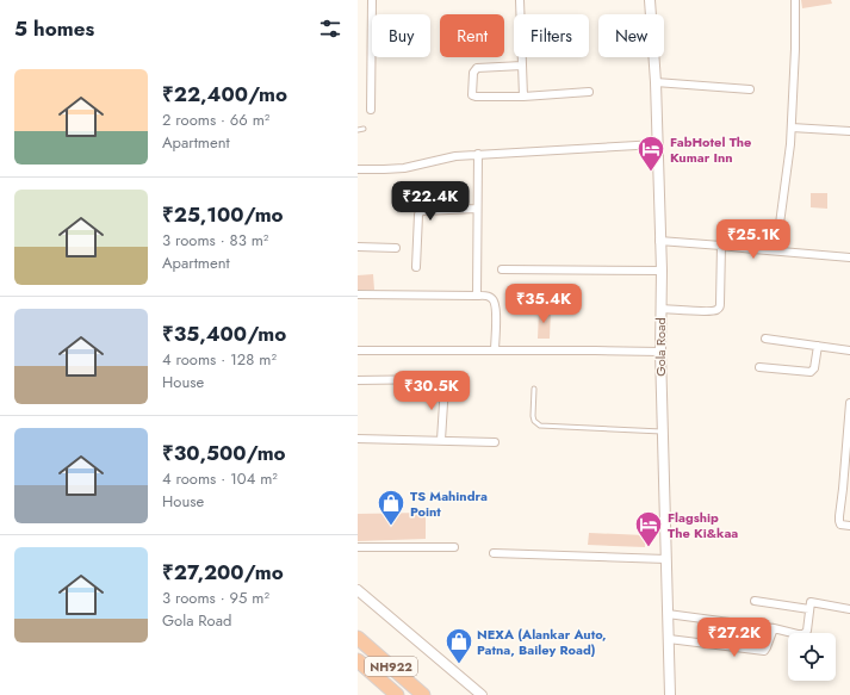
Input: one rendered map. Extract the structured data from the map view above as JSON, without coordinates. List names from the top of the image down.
{
  "streets": {
    "highway": ["NH922"],
    "street": ["Gola Road"]
  },
  "places": {
    "hotel": ["FabHotel The Kumar Inn", "Flagship The Ki&kaa"],
    "shop": ["TS Mahindra Point", "NEXA (Alankar Auto, Patna, Bailey Road)"]
  },
  "page": {
    "heading": "5 homes",
    "chip": [
      "Buy",
      "Rent",
      "Filters",
      "New"
    ],
    "list": [
      {
        "name": "₹22,400/mo",
        "note": "2 rooms · 66 m² · Apartment"
      },
      {
        "name": "₹25,100/mo",
        "note": "3 rooms · 83 m² · Apartment"
      },
      {
        "name": "₹35,400/mo",
        "note": "4 rooms · 128 m² · House"
      },
      {
        "name": "₹30,500/mo",
        "note": "4 rooms · 104 m² · House"
      },
      {
        "name": "₹27,200/mo",
        "note": "3 rooms · 95 m² · Gola Road"
      }
    ],
    "price": [
      "₹22.4K",
      "₹25.1K",
      "₹35.4K",
      "₹30.5K",
      "₹27.2K"
    ]
  }
}
